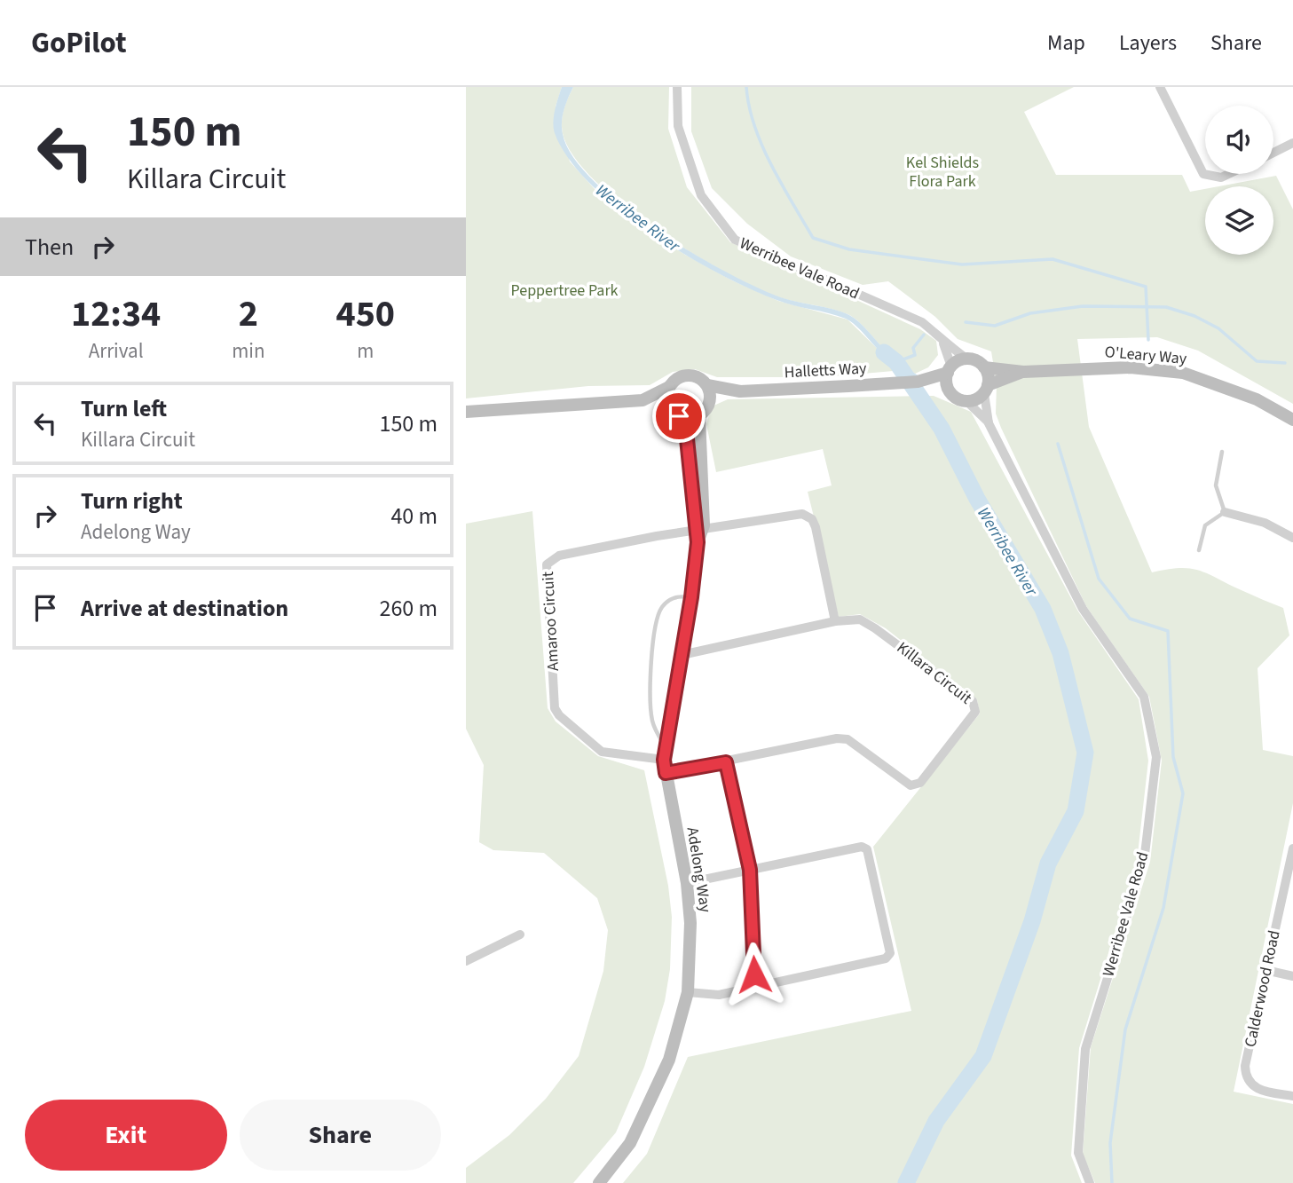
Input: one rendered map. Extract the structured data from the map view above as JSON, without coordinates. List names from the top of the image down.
{
  "streets": {
    "street": [
      "Werribee Vale Road",
      "O'Leary Way",
      "Halletts Way",
      "Amaroo Circuit",
      "Killara Circuit",
      "Adelong Way",
      "Calderwood Road"
    ]
  },
  "crossings": [
    ["Werribee Vale Road", "O'Leary Way"],
    ["Werribee Vale Road", "Halletts Way"],
    ["O'Leary Way", "Halletts Way"],
    ["Amaroo Circuit", "Adelong Way"],
    ["Killara Circuit", "Adelong Way"]
  ],
  "water": ["Werribee River"],
  "parks": ["Kel Shields Flora Park", "Peppertree Park"],
  "page": {
    "header": "GoPilot",
    "nav": ["Map", "Layers", "Share"],
    "turn": ["150 m", "Killara Circuit"],
    "then": "Then",
    "eta": [
      "12:34",
      "Arrival",
      "2",
      "min",
      "450",
      "m"
    ],
    "list": [
      {
        "name": "Turn left",
        "note": "Killara Circuit",
        "value": "150 m"
      },
      {
        "name": "Turn right",
        "note": "Adelong Way",
        "value": "40 m"
      },
      {
        "name": "Arrive at destination",
        "value": "260 m"
      }
    ],
    "buttons": ["Exit", "Share"]
  }
}
